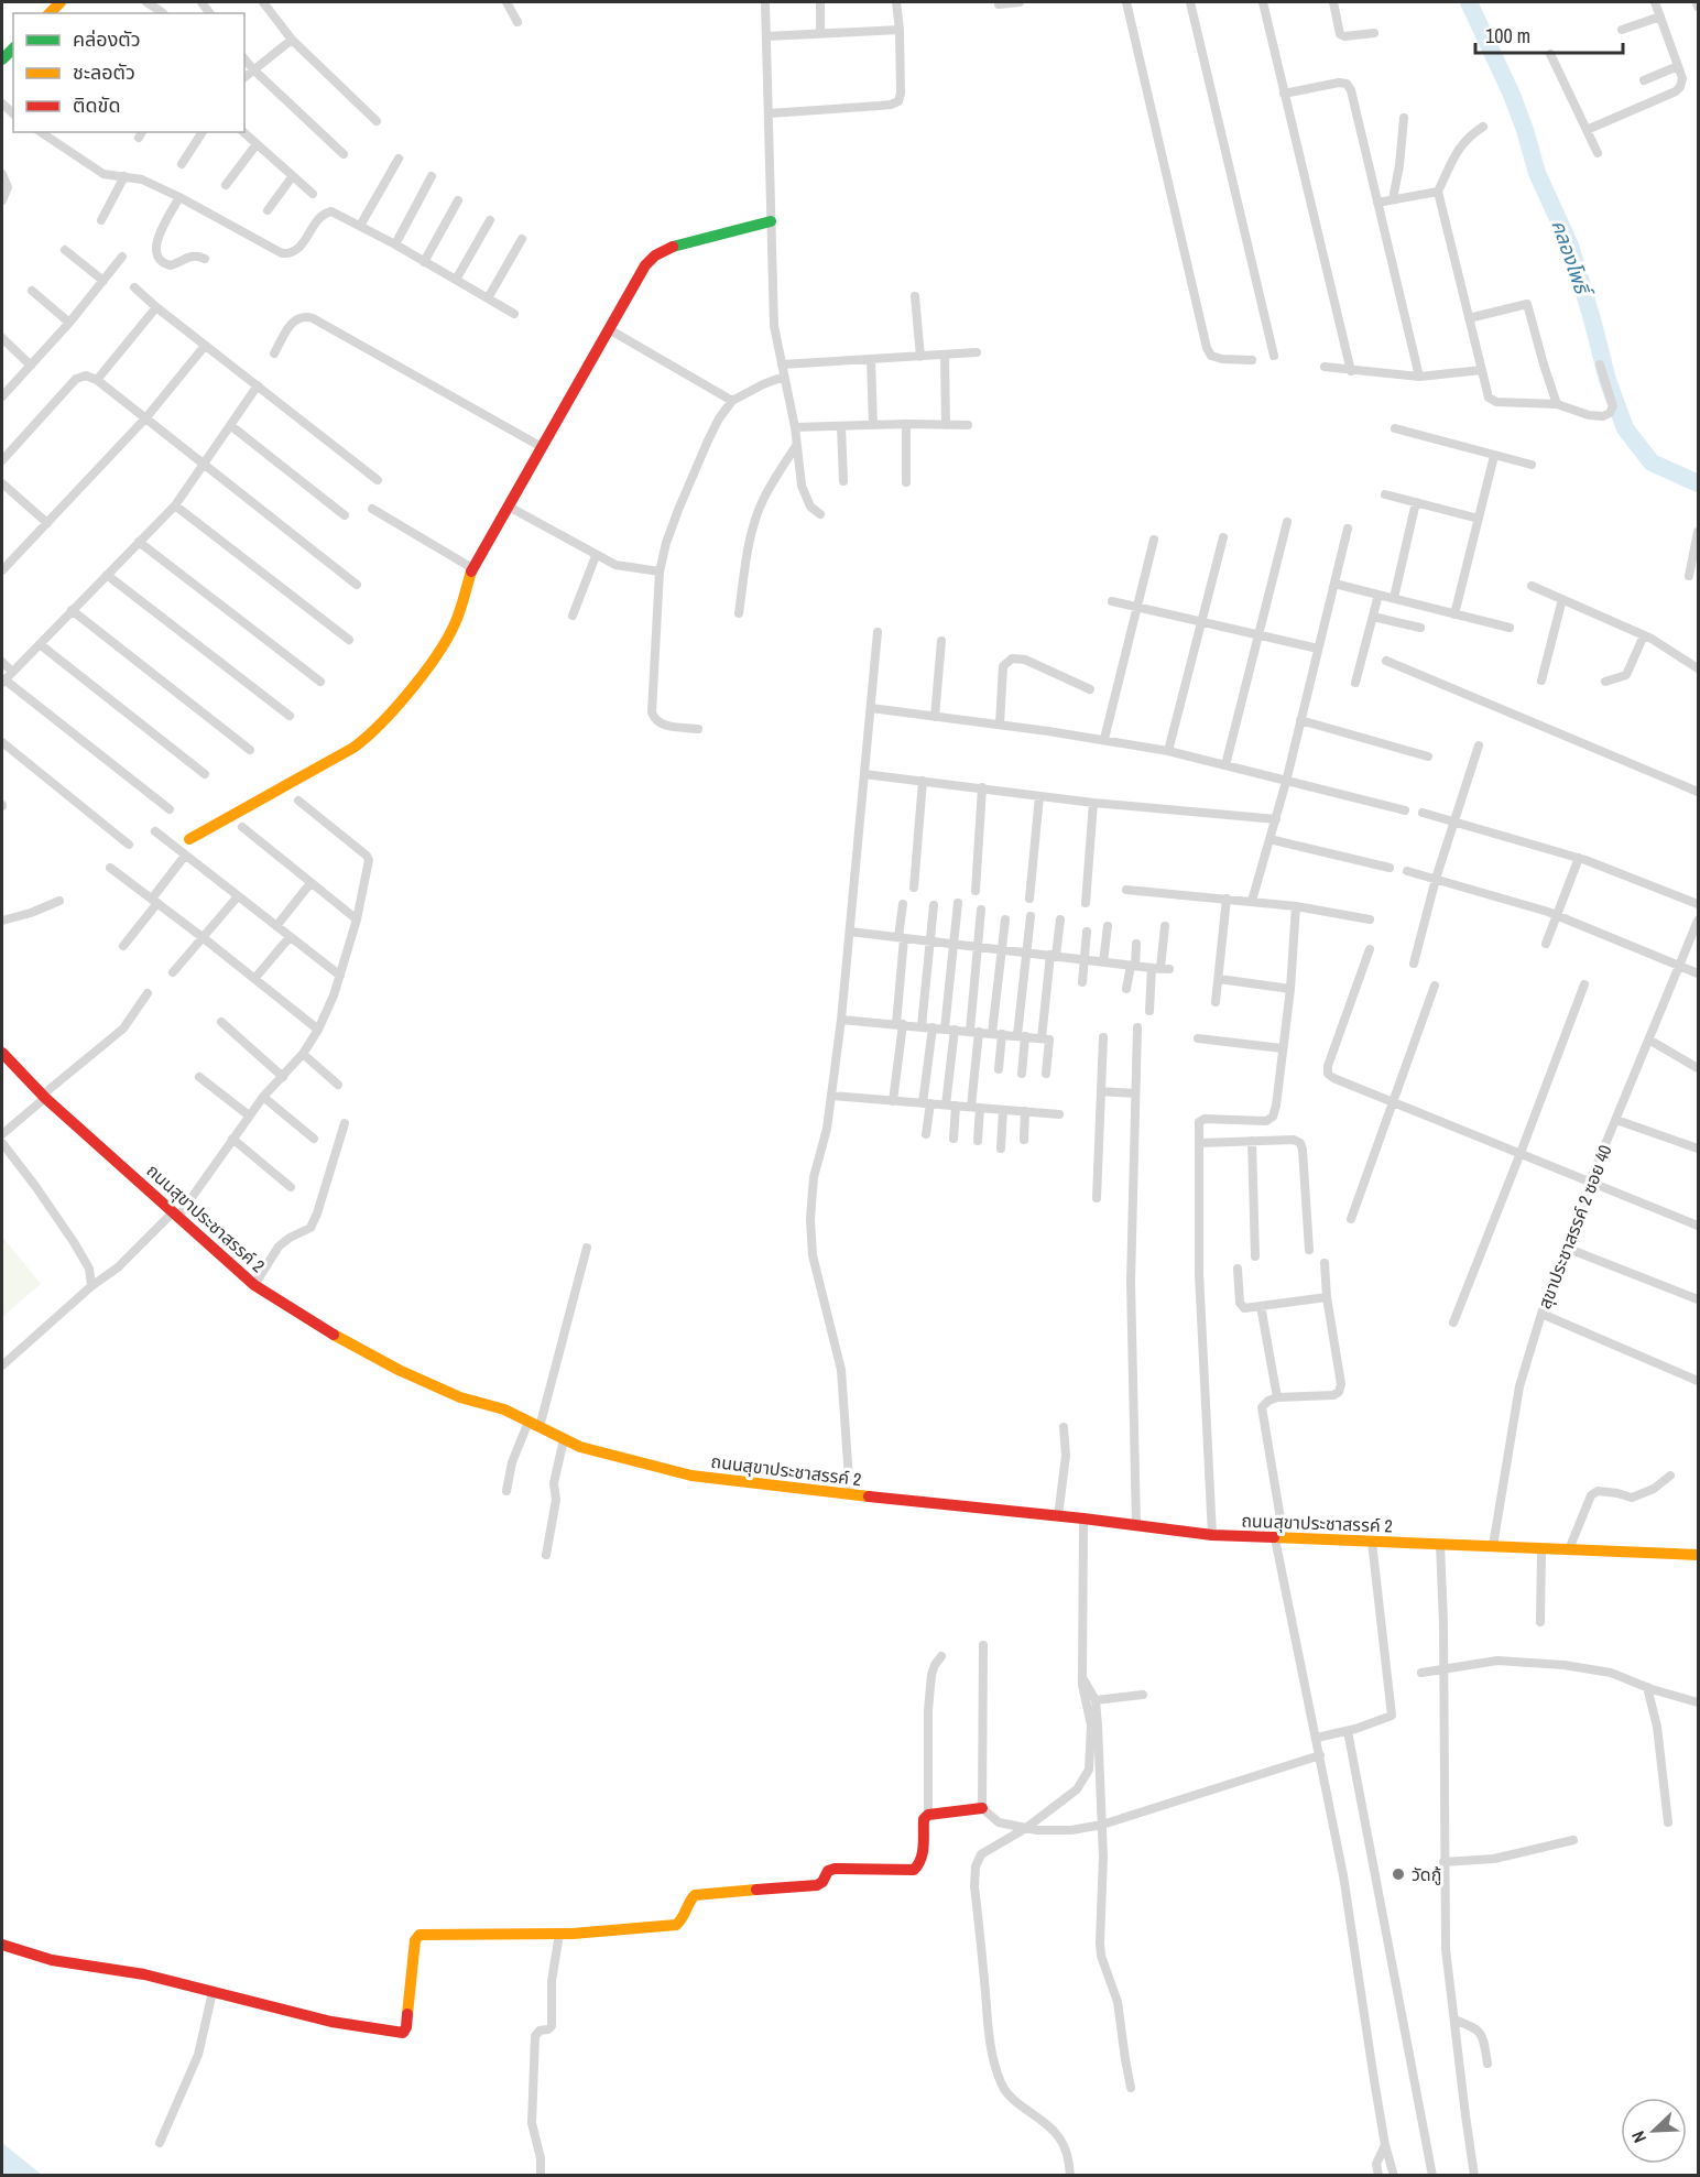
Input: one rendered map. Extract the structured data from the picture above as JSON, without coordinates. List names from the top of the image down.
{
  "streets": {
    "street": ["ถนนสุขาประชาสรรค์ 2", "สุขาประชาสรรค์ 2 ซอย 40"]
  },
  "crossings": [
    ["ถนนสุขาประชาสรรค์ 2", "สุขาประชาสรรค์ 2 ซอย 40"]
  ],
  "water": ["คลองโพธิ์"],
  "places": ["วัดกู้"],
  "legend": ["คล่องตัว", "ชะลอตัว", "ติดขัด"],
  "scale_bar": "100 m",
  "north": "bottom left"
}
